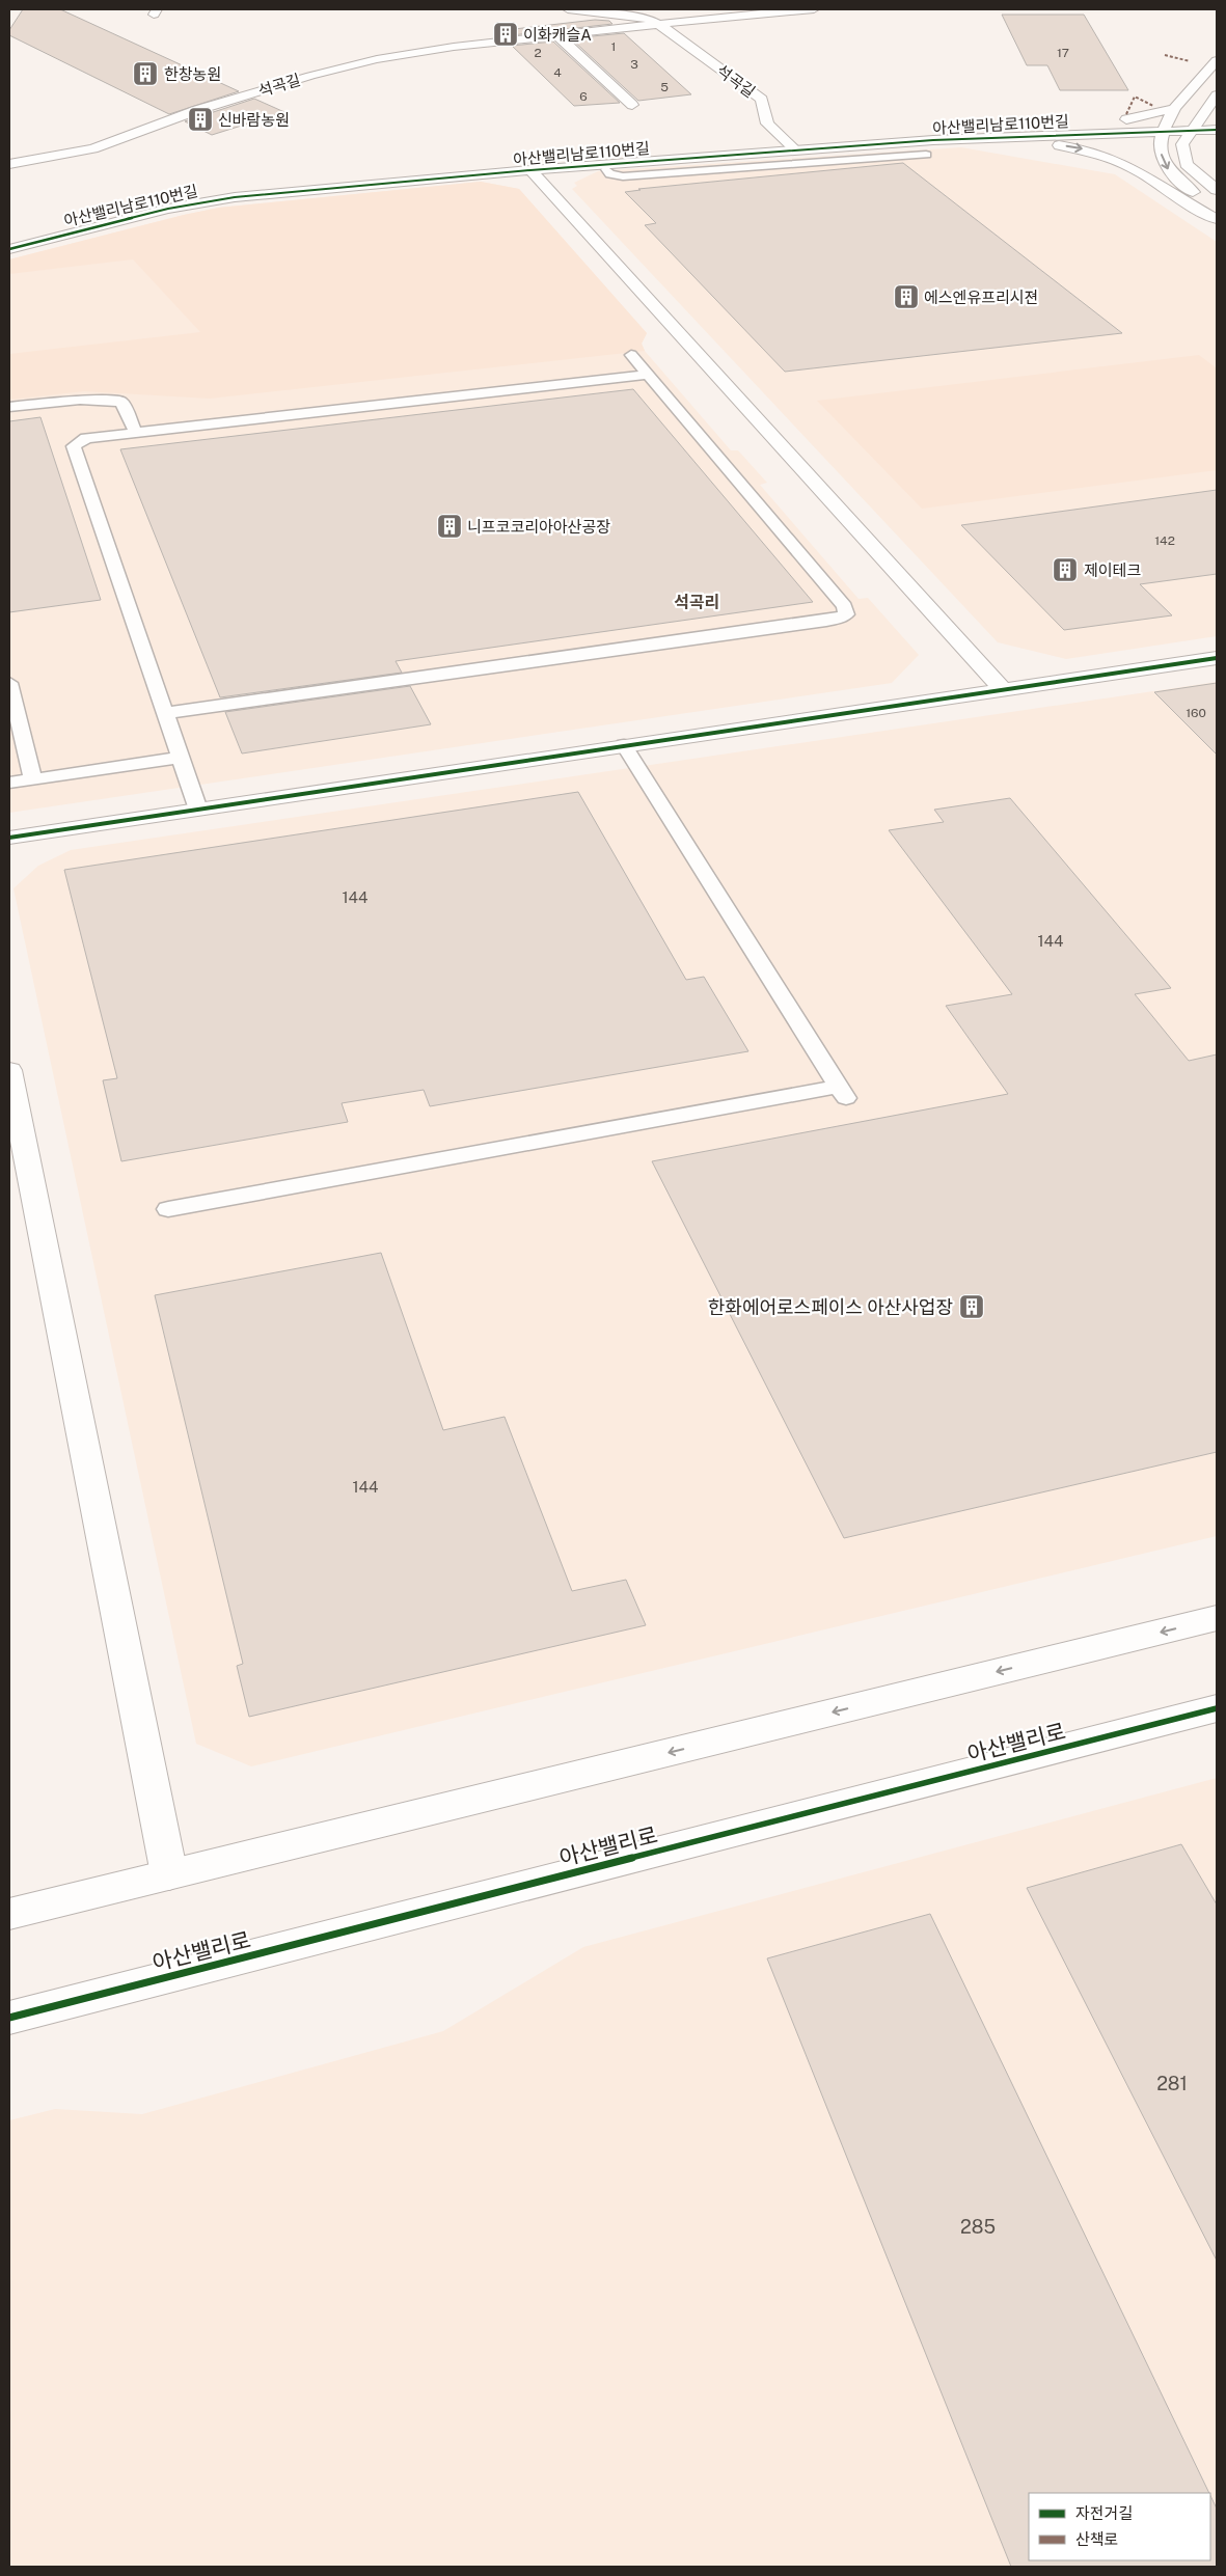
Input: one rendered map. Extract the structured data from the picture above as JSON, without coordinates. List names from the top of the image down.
{
  "streets": {
    "street": ["석곡길", "아산밸리남로110번길", "아산밸리로"]
  },
  "crossings": [
    ["석곡길", "아산밸리남로110번길"]
  ],
  "districts": ["석곡리"],
  "places": {
    "building": [
      "이화캐슬A",
      "한창농원",
      "신바람농원",
      "에스엔유프리시젼",
      "니프코코리아아산공장",
      "제이테크",
      "한화에어로스페이스 아산사업장"
    ]
  },
  "house_numbers": [
    "1",
    "2",
    "17",
    "3",
    "4",
    "5",
    "6",
    "142",
    "160",
    "144",
    "144",
    "144",
    "281",
    "285"
  ],
  "legend": ["자전거길", "산책로"]
}
